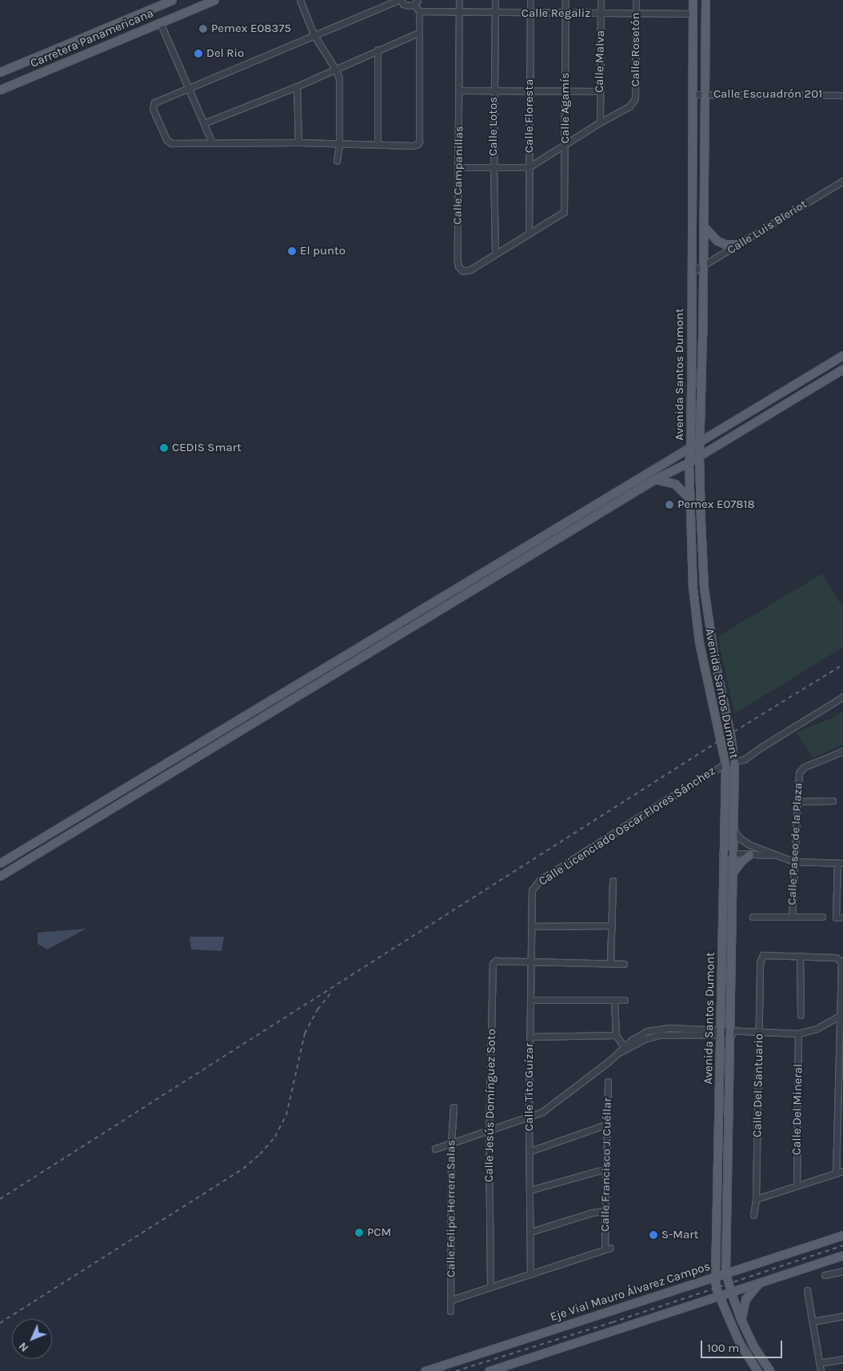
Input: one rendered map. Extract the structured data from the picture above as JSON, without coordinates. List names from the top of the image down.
{
  "streets": {
    "main road": ["Carretera Panamericana", "Avenida Santos Dumont", "Eje Vial Mauro Álvarez Campos"],
    "street": [
      "Calle Regaliz",
      "Calle Rosetón",
      "Calle Malva",
      "Calle Escuadrón 201",
      "Calle Agamís",
      "Calle Floresta",
      "Calle Lotos",
      "Calle Campanillas",
      "Calle Luis Bleriot",
      "Calle Licenciado Oscar Flores Sánchez",
      "Calle Paseo de la Plaza",
      "Calle Del Santuario",
      "Calle Tito Guízar",
      "Calle Jesús Domínguez Soto",
      "Calle Del Mineral",
      "Calle Francisco J. Cuéllar",
      "Calle Felipe Herrera Salas"
    ]
  },
  "crossings": [
    ["Calle Regaliz", "Calle Rosetón"],
    ["Calle Regaliz", "Calle Malva"],
    ["Calle Regaliz", "Calle Agamís"],
    ["Calle Regaliz", "Calle Floresta"],
    ["Calle Regaliz", "Calle Lotos"],
    ["Calle Regaliz", "Calle Campanillas"],
    ["Calle Regaliz", "Avenida Santos Dumont"],
    ["Calle Rosetón", "Calle Malva"],
    ["Calle Escuadrón 201", "Avenida Santos Dumont"],
    ["Calle Agamís", "Calle Campanillas"],
    ["Calle Floresta", "Calle Campanillas"],
    ["Calle Lotos", "Calle Campanillas"],
    ["Calle Luis Bleriot", "Avenida Santos Dumont"],
    ["Avenida Santos Dumont", "Calle Licenciado Oscar Flores Sánchez"],
    ["Avenida Santos Dumont", "Eje Vial Mauro Álvarez Campos"],
    ["Calle Licenciado Oscar Flores Sánchez", "Calle Tito Guízar"],
    ["Calle Tito Guízar", "Calle Jesús Domínguez Soto"],
    ["Calle Tito Guízar", "Calle Francisco J. Cuéllar"]
  ],
  "places": [
    "Pemex E08375",
    "Del Rio",
    "El punto",
    "CEDIS Smart",
    "Pemex E07818",
    "PCM",
    "S-Mart"
  ],
  "scale_bar": "100 m",
  "north": "bottom left"
}
